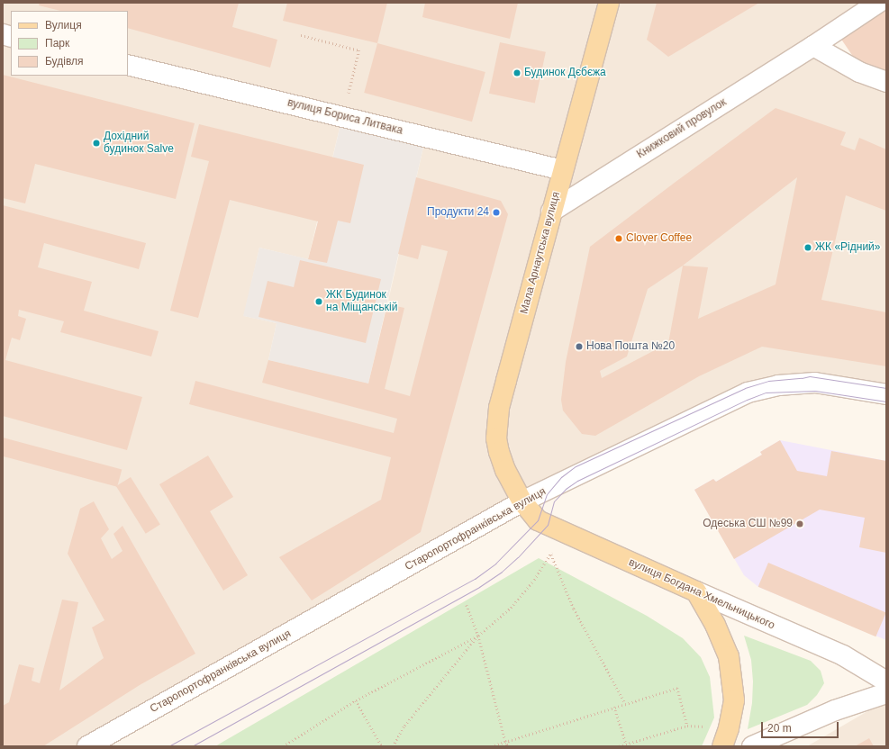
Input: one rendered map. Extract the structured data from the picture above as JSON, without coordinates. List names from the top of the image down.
{
  "streets": {
    "main road": ["Мала Арнаутська вулиця", "вулиця Богдана Хмельницького"],
    "street": ["вулиця Бориса Литвака", "Книжковий провулок", "Старопортофранківська вулиця"]
  },
  "crossings": [
    ["вулиця Бориса Литвака", "Мала Арнаутська вулиця"],
    ["Книжковий провулок", "Мала Арнаутська вулиця"],
    ["Мала Арнаутська вулиця", "Старопортофранківська вулиця"],
    ["Мала Арнаутська вулиця", "вулиця Богдана Хмельницького"],
    ["Старопортофранківська вулиця", "вулиця Богдана Хмельницького"]
  ],
  "places": [
    "Будинок Дєбєжа",
    "Дохідний будинок Salve",
    "Продукти 24",
    "Clover Coffee",
    "ЖК «Рідний»",
    "ЖК Будинок на Міщанській",
    "Нова Пошта №20",
    "Одеська СШ №99"
  ],
  "legend": ["Вулиця", "Парк", "Будівля"],
  "scale_bar": "20 m"
}
